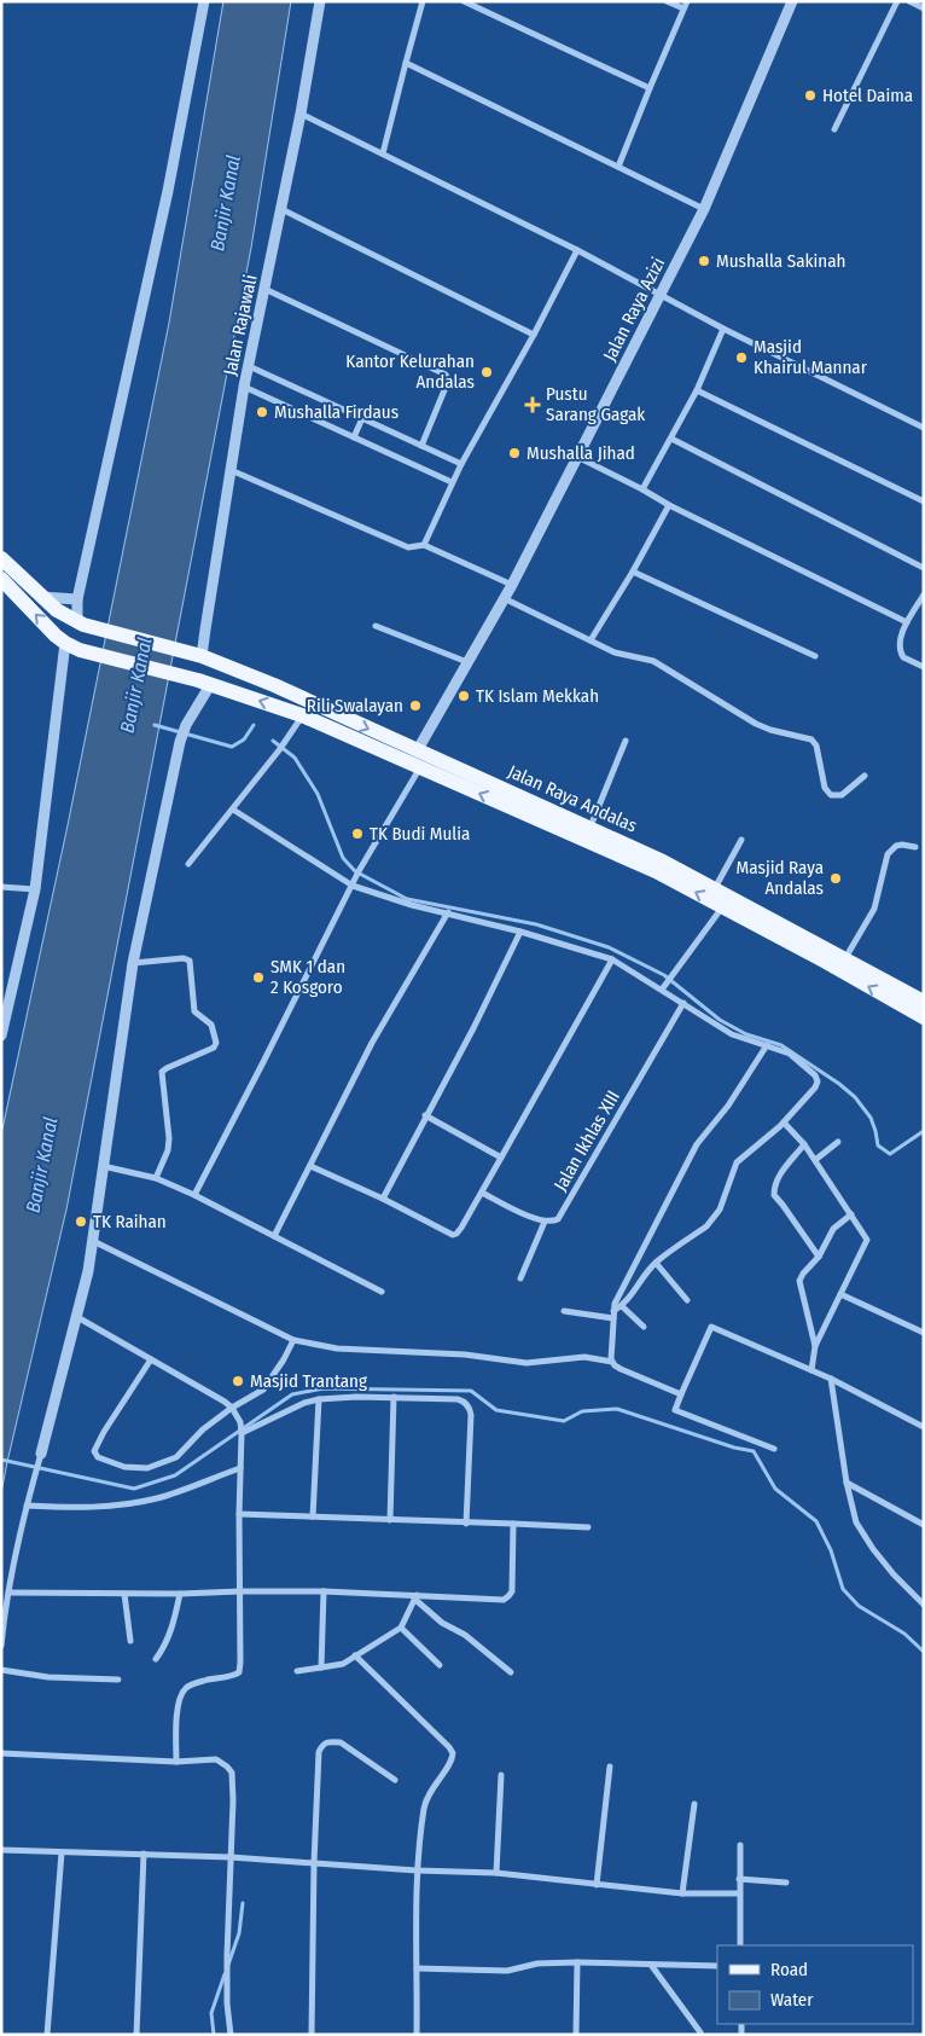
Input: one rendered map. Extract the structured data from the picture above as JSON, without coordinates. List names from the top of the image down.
{
  "streets": {
    "main road": ["Jalan Raya Andalas"],
    "street": ["Jalan Raya Azizi", "Jalan Rajawali", "Jalan Ikhlas XIII"]
  },
  "crossings": [
    ["Jalan Raya Azizi", "Jalan Raya Andalas"],
    ["Jalan Rajawali", "Jalan Raya Andalas"]
  ],
  "water": ["Banjir Kanal"],
  "places": {
    "other": [
      "Hotel Daima",
      "Mushalla Sakinah",
      "Masjid Khairul Mannar",
      "Kantor Kelurahan Andalas",
      "Mushalla Firdaus",
      "Mushalla Jihad",
      "TK Islam Mekkah",
      "Rili Swalayan",
      "TK Budi Mulia",
      "Masjid Raya Andalas",
      "SMK 1 dan 2 Kosgoro",
      "TK Raihan",
      "Masjid Trantang"
    ],
    "health": ["Pustu Sarang Gagak"]
  },
  "legend": ["Road", "Water"]
}
